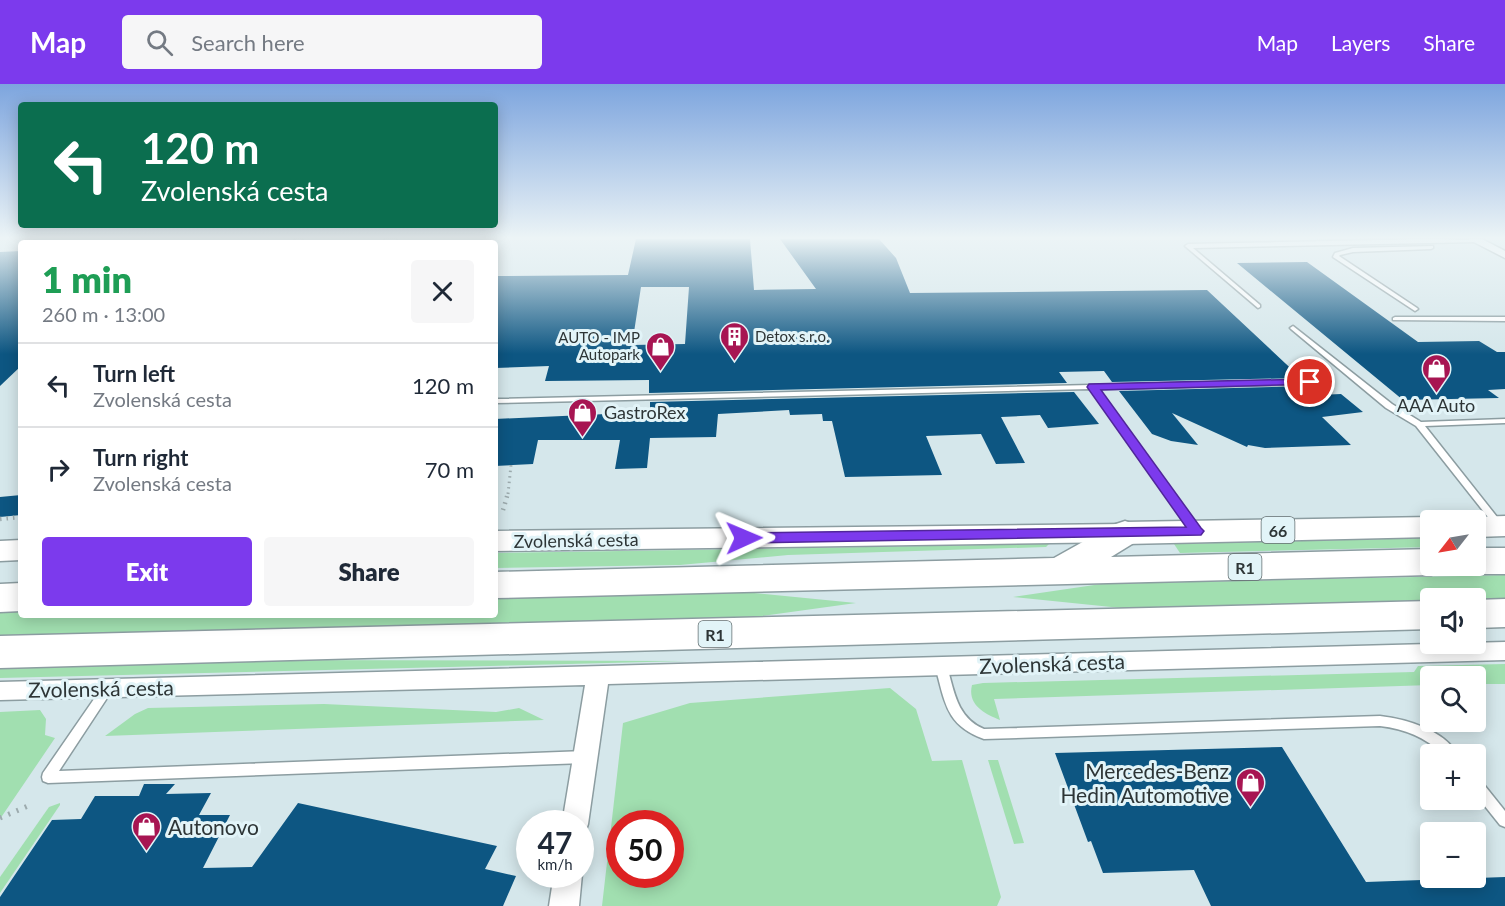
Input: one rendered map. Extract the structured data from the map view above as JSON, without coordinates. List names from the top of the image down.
{
  "streets": {
    "highway": ["R1"],
    "main road": ["66", "Zvolenská cesta"]
  },
  "places": {
    "building": ["Detox s.r.o."],
    "shop": [
      "AUTO - IMP Autopark",
      "AAA Auto",
      "GastroRex",
      "Mercedes-Benz Hedin Automotive",
      "Autonovo"
    ]
  },
  "north": "bottom left",
  "page": {
    "header": "Map",
    "search": "Search here",
    "nav": ["Map", "Layers", "Share"],
    "turn": ["120 m", "Zvolenská cesta"],
    "heading": ["1 min", "260 m · 13:00"],
    "list": [
      {
        "name": "Turn left",
        "note": "Zvolenská cesta",
        "value": "120 m"
      },
      {
        "name": "Turn right",
        "note": "Zvolenská cesta",
        "value": "70 m"
      }
    ],
    "map_buttons": ["+", "−"],
    "buttons": ["Exit", "Share"],
    "speed": "47 km/h",
    "limit": "50"
  }
}
